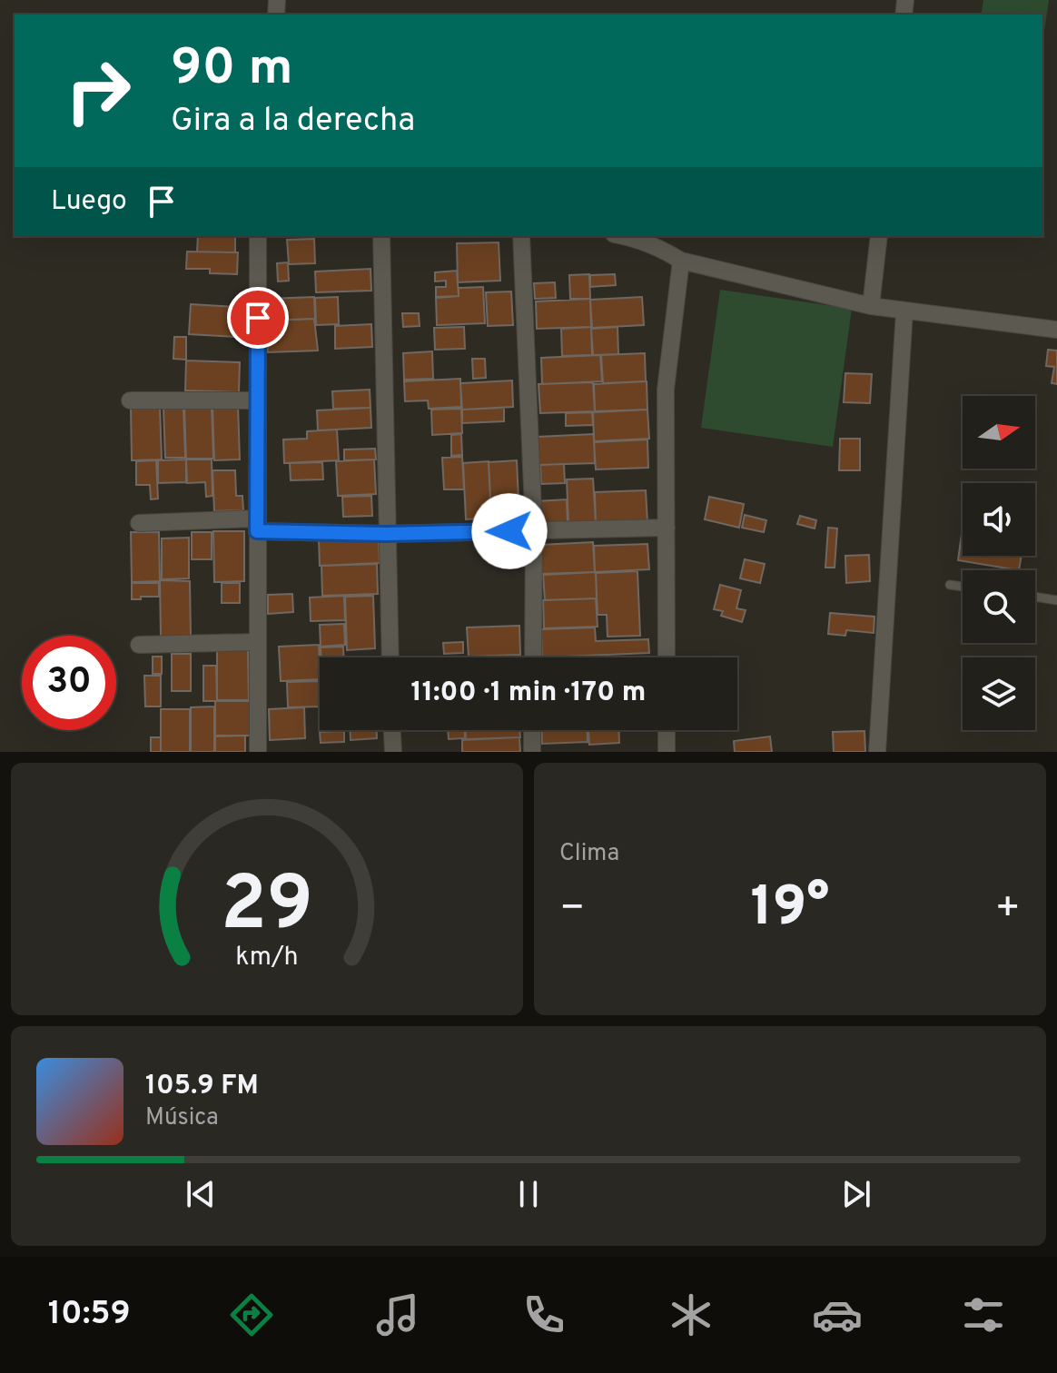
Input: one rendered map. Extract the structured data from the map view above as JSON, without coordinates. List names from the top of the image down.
{
  "north": "right",
  "page": {
    "turn": ["90 m", "Gira a la derecha"],
    "then": "Luego",
    "limit": "30",
    "trip": "11:00 · 1 min · 170 m",
    "tile": "Clima",
    "heat": ["−", "19°", "+"],
    "song": ["105.9 FM", "Música"],
    "tabs": "10:59",
    "gauge": ["29", "km/h"]
  }
}
